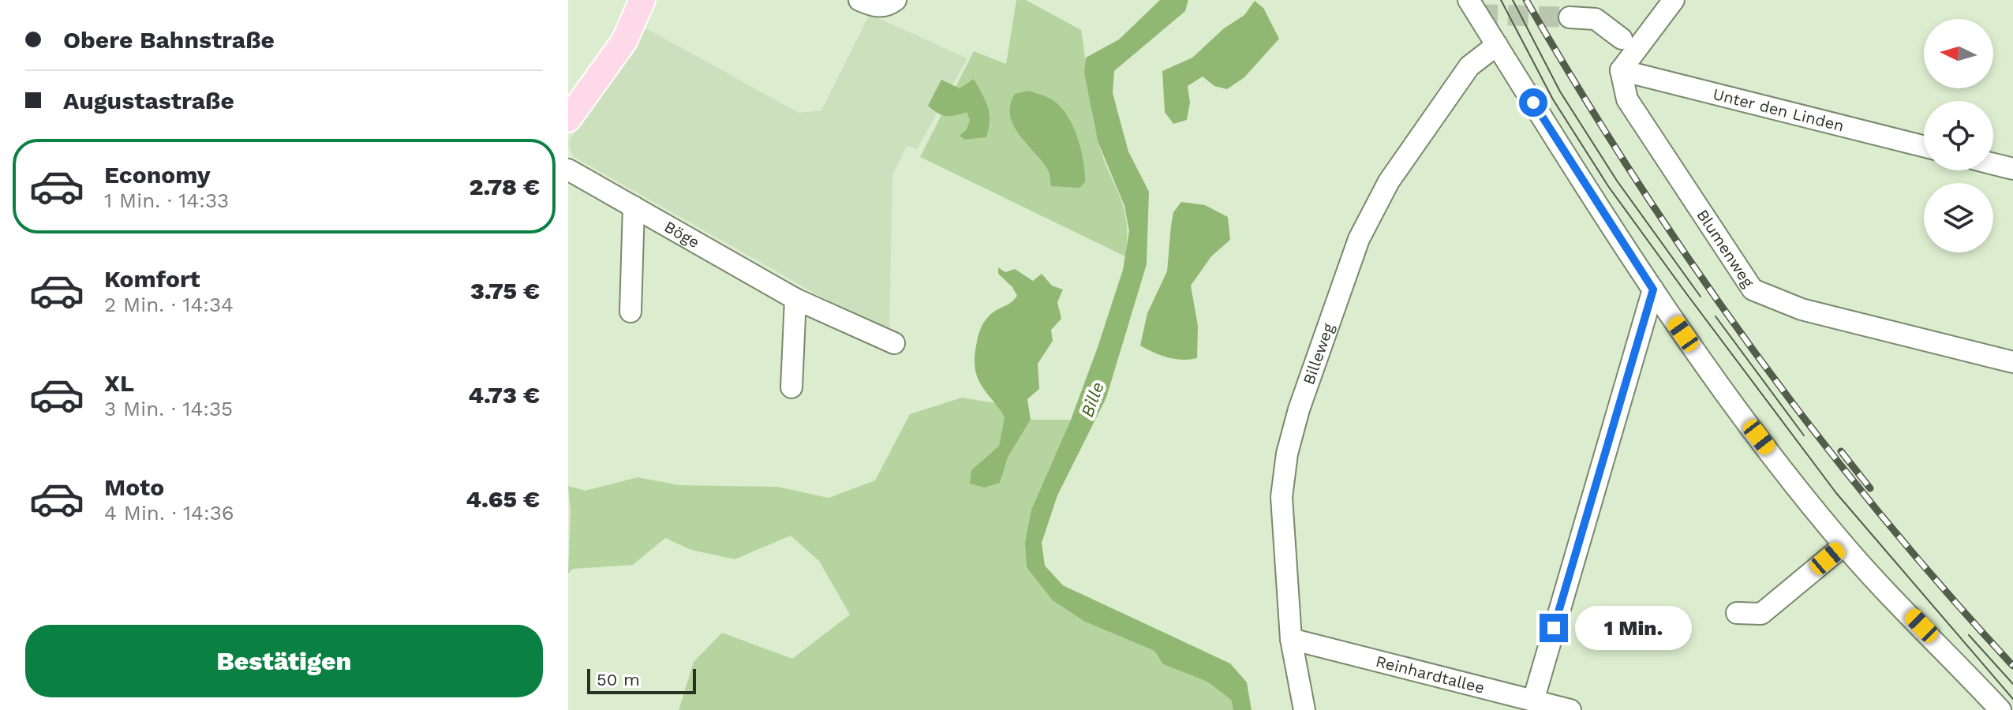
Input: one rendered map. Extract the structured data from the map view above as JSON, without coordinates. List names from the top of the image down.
{
  "streets": {
    "street": [
      "Unter den Linden",
      "Böge",
      "Blumenweg",
      "Billeweg",
      "Reinhardtallee"
    ]
  },
  "crossings": [
    ["Unter den Linden", "Blumenweg"],
    ["Billeweg", "Reinhardtallee"]
  ],
  "water": ["Bille"],
  "scale_bar": "50 m",
  "north": "left",
  "page": {
    "banner": ["Obere Bahnstraße", "Augustastraße"],
    "list": [
      {
        "name": "Economy",
        "note": "1 Min. · 14:33",
        "value": "2.78 €"
      },
      {
        "name": "Komfort",
        "note": "2 Min. · 14:34",
        "value": "3.75 €"
      },
      {
        "name": "XL",
        "note": "3 Min. · 14:35",
        "value": "4.73 €"
      },
      {
        "name": "Moto",
        "note": "4 Min. · 14:36",
        "value": "4.65 €"
      }
    ],
    "bubble": "1 Min.",
    "buttons": "Bestätigen",
    "scale": "50 m"
  }
}
